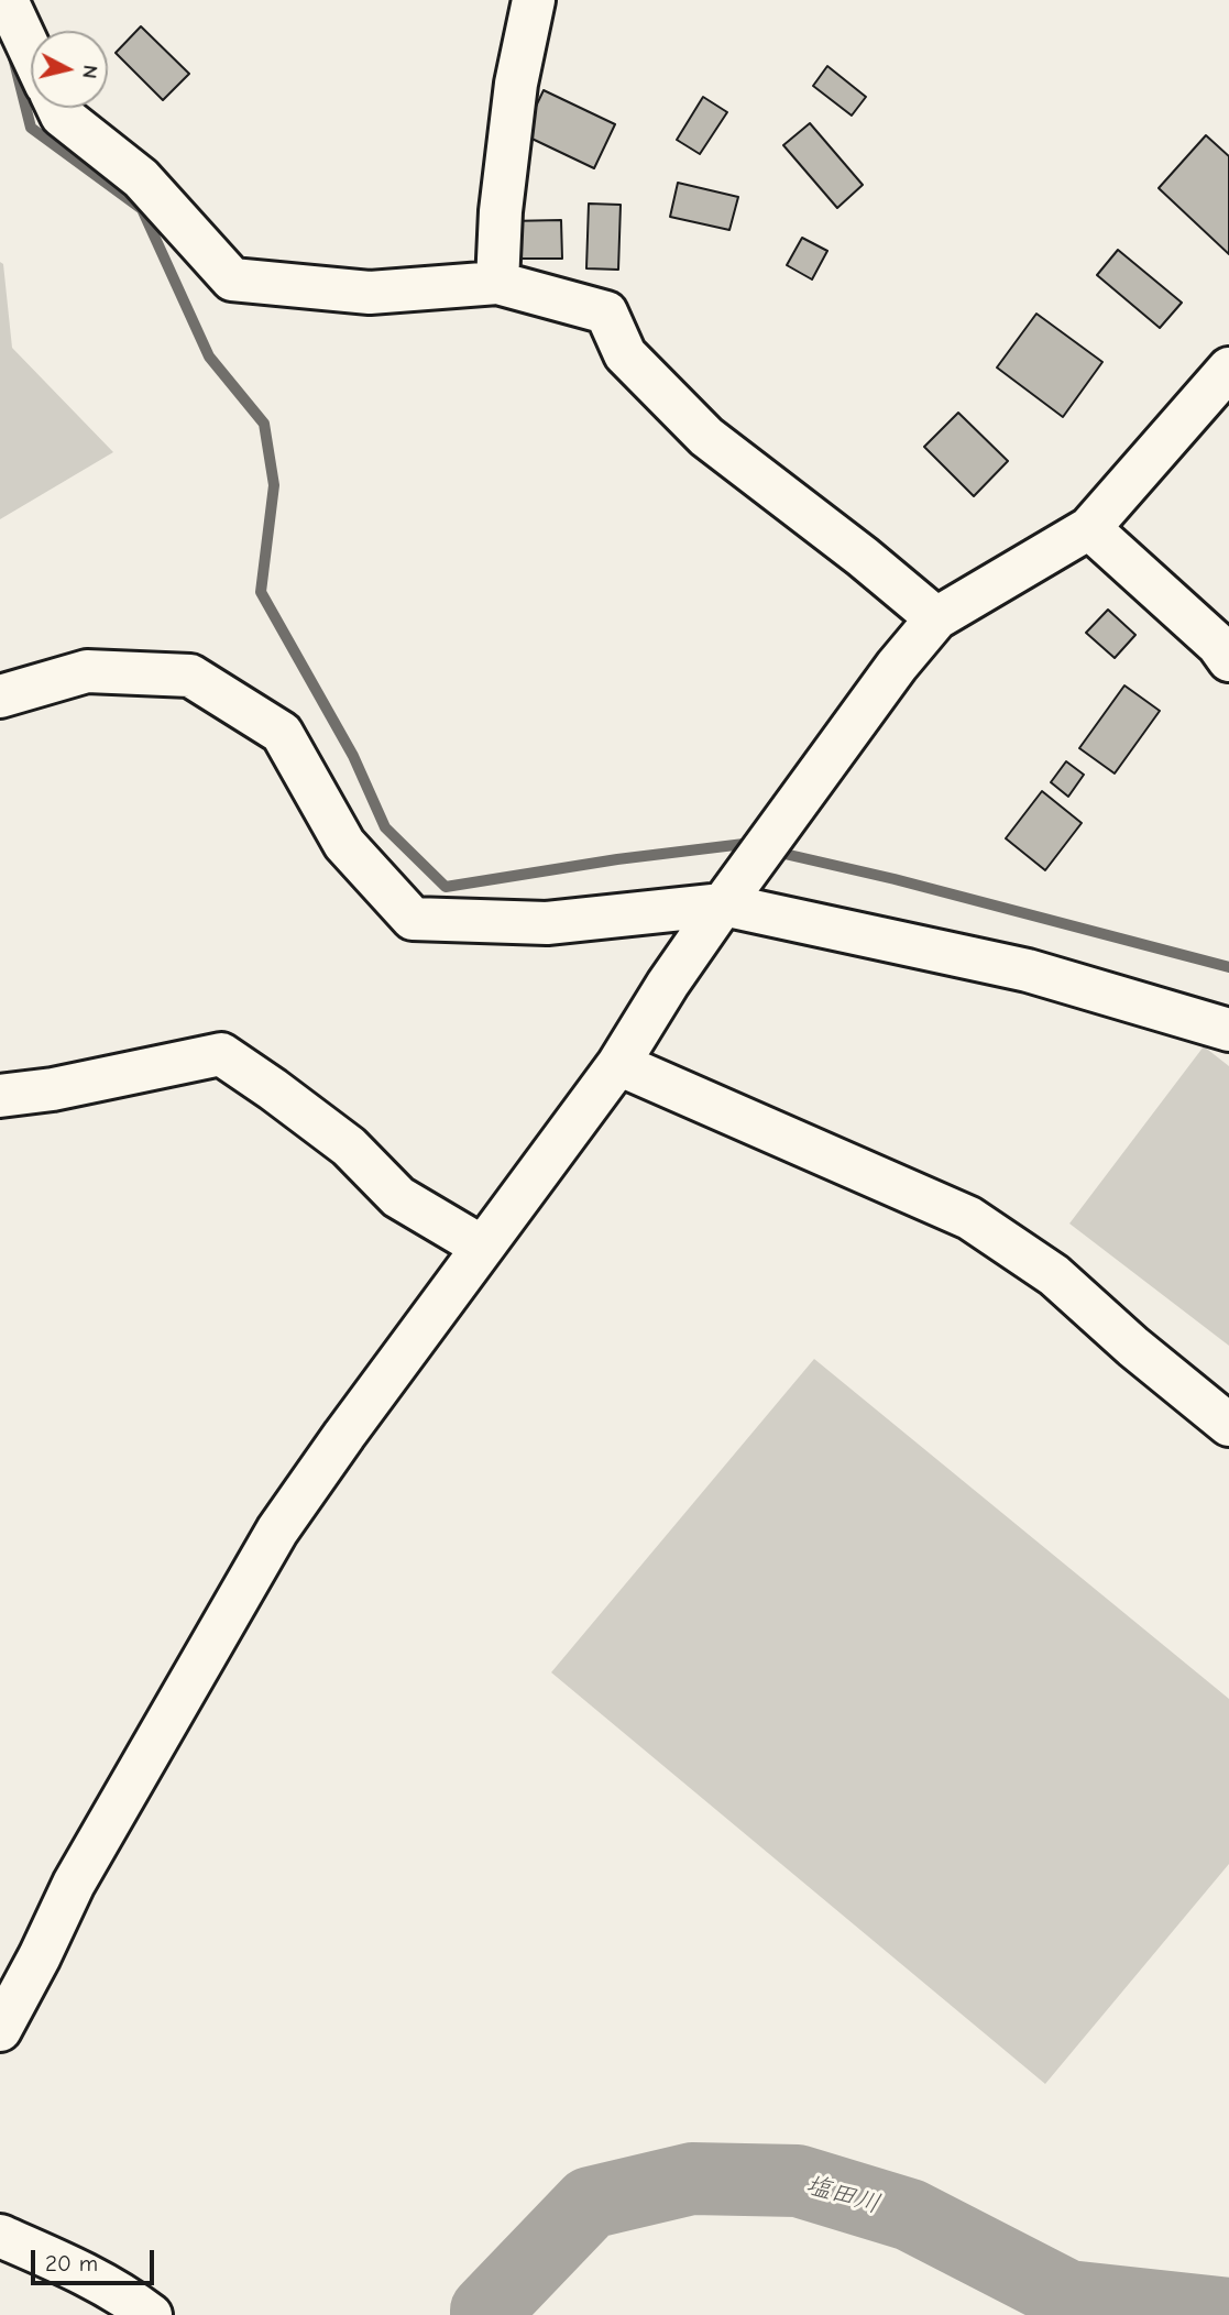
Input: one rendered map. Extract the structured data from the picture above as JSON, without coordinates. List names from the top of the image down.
{
  "water": ["塩田川"],
  "scale_bar": "20 m",
  "north": "right"
}
